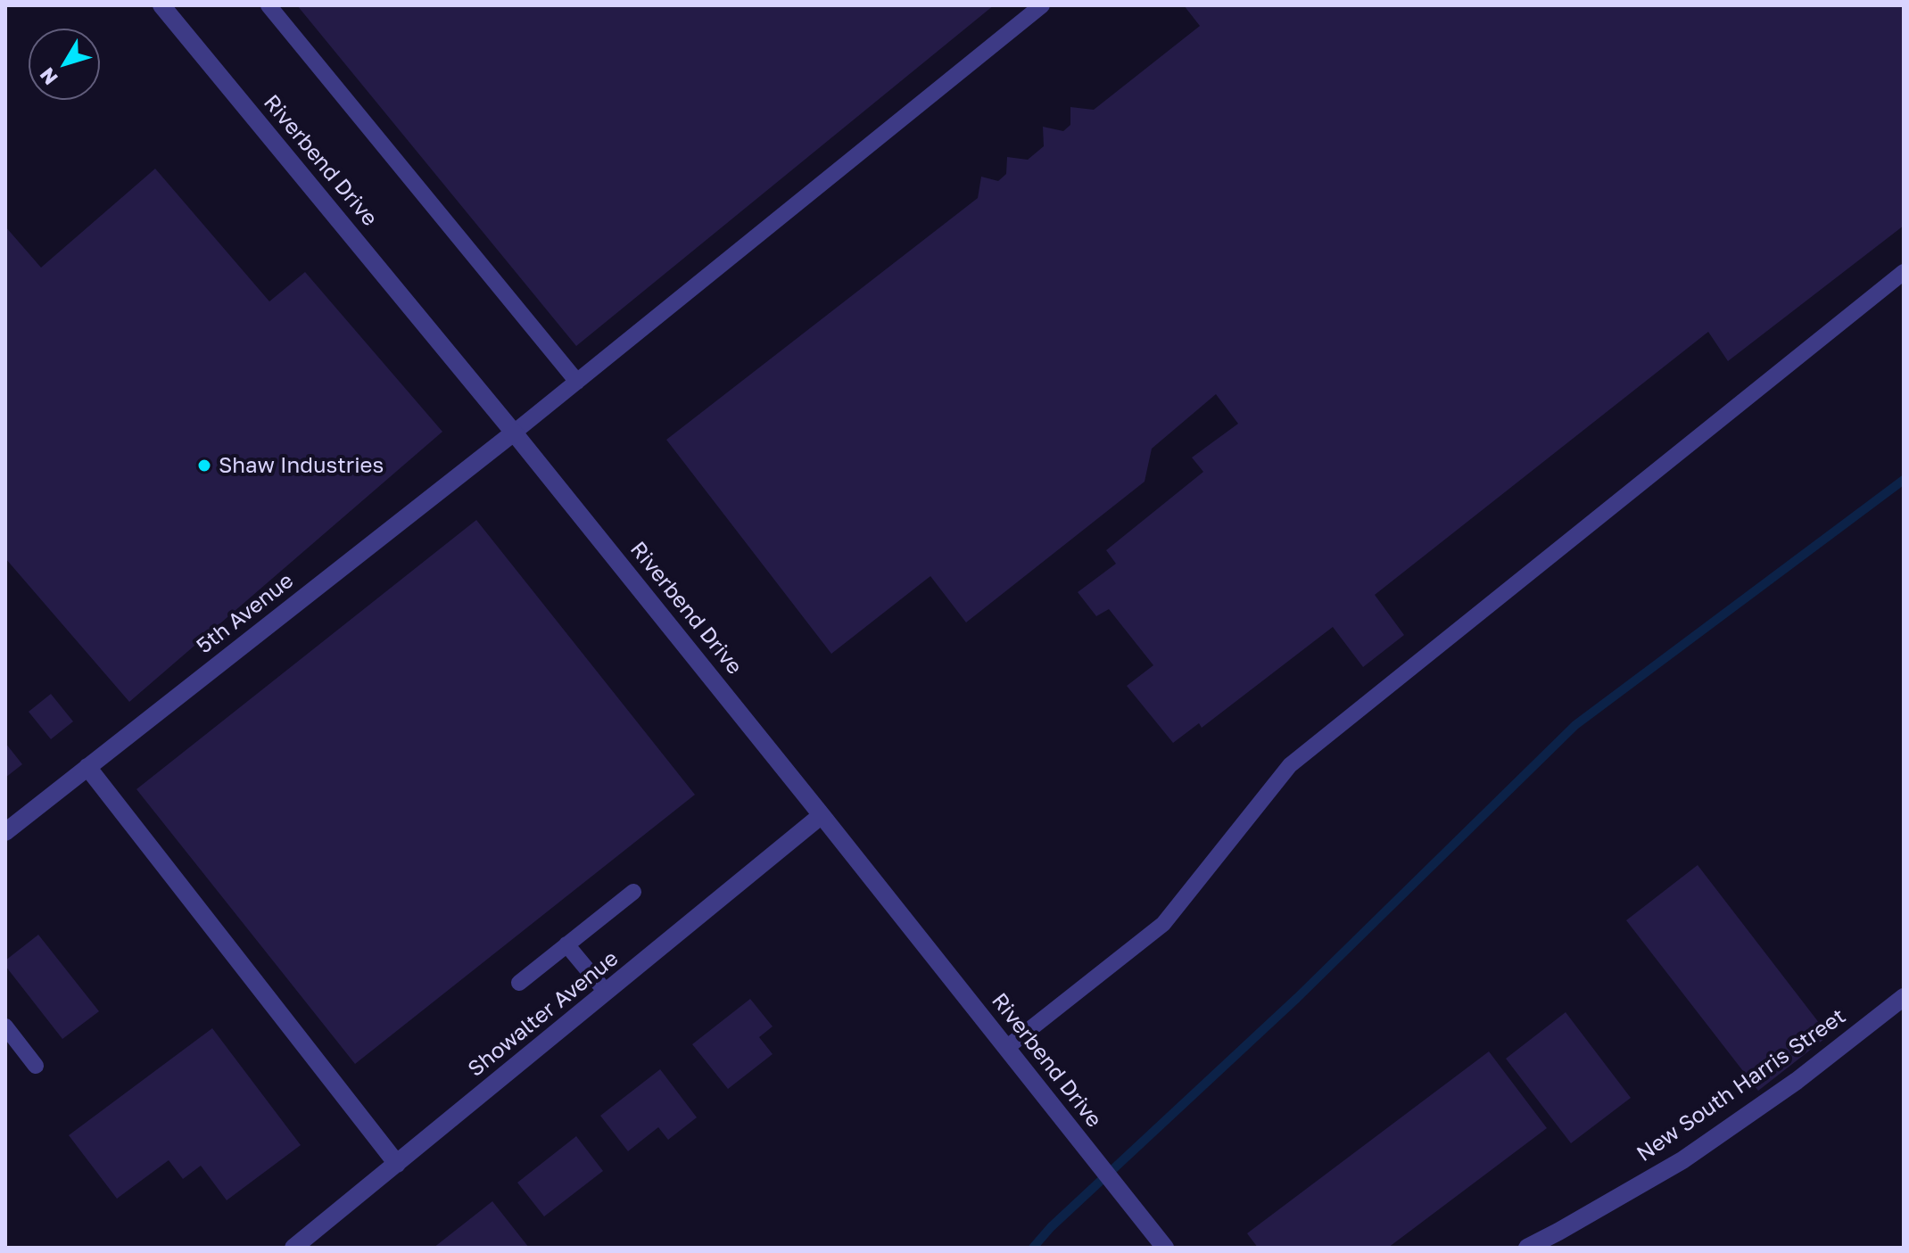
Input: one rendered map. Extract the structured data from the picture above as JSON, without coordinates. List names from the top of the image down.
{
  "streets": {
    "street": [
      "Riverbend Drive",
      "5th Avenue",
      "Showalter Avenue",
      "New South Harris Street"
    ]
  },
  "crossings": [
    ["Riverbend Drive", "5th Avenue"],
    ["Riverbend Drive", "Showalter Avenue"]
  ],
  "places": ["Shaw Industries"],
  "north": "bottom left"
}
